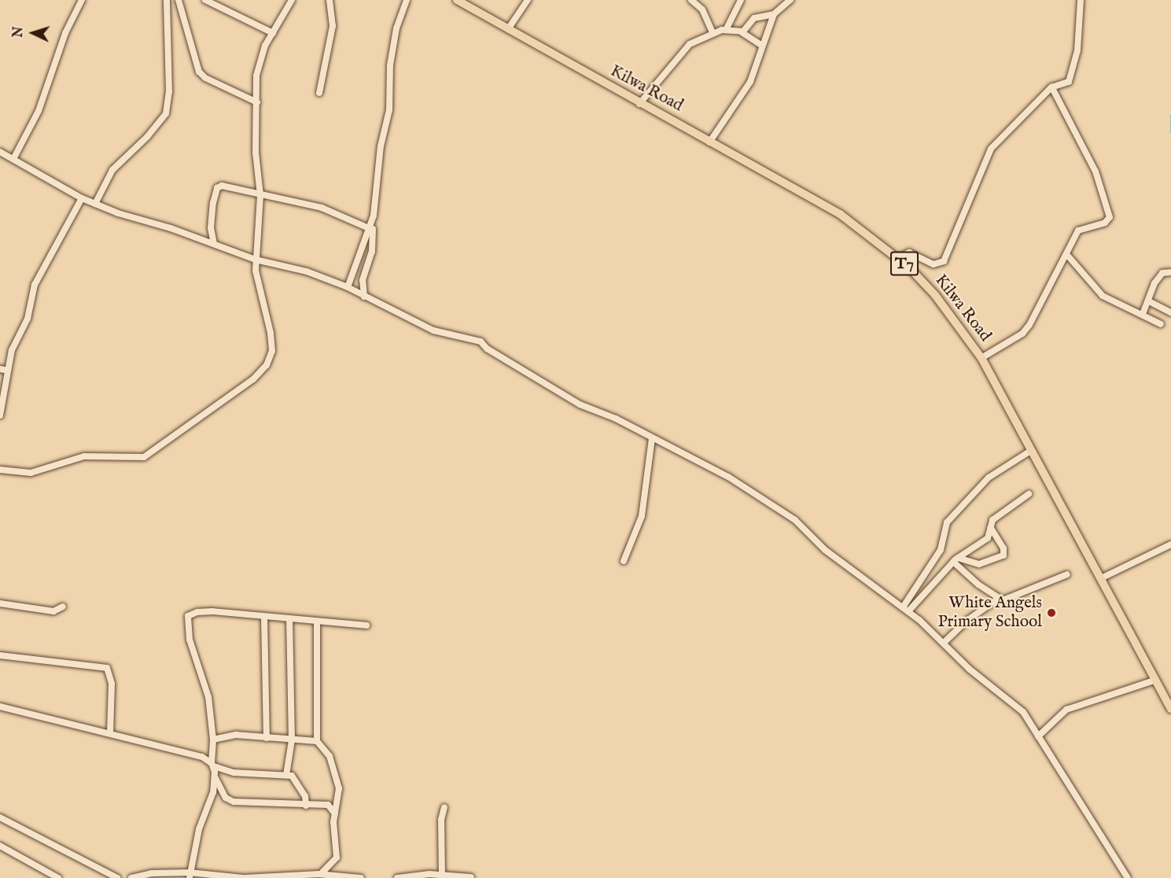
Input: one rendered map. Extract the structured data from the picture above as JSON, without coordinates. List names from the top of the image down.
{
  "streets": {
    "highway": ["Kilwa Road", "T7"]
  },
  "places": ["White Angels Primary School"],
  "north": "left"
}
